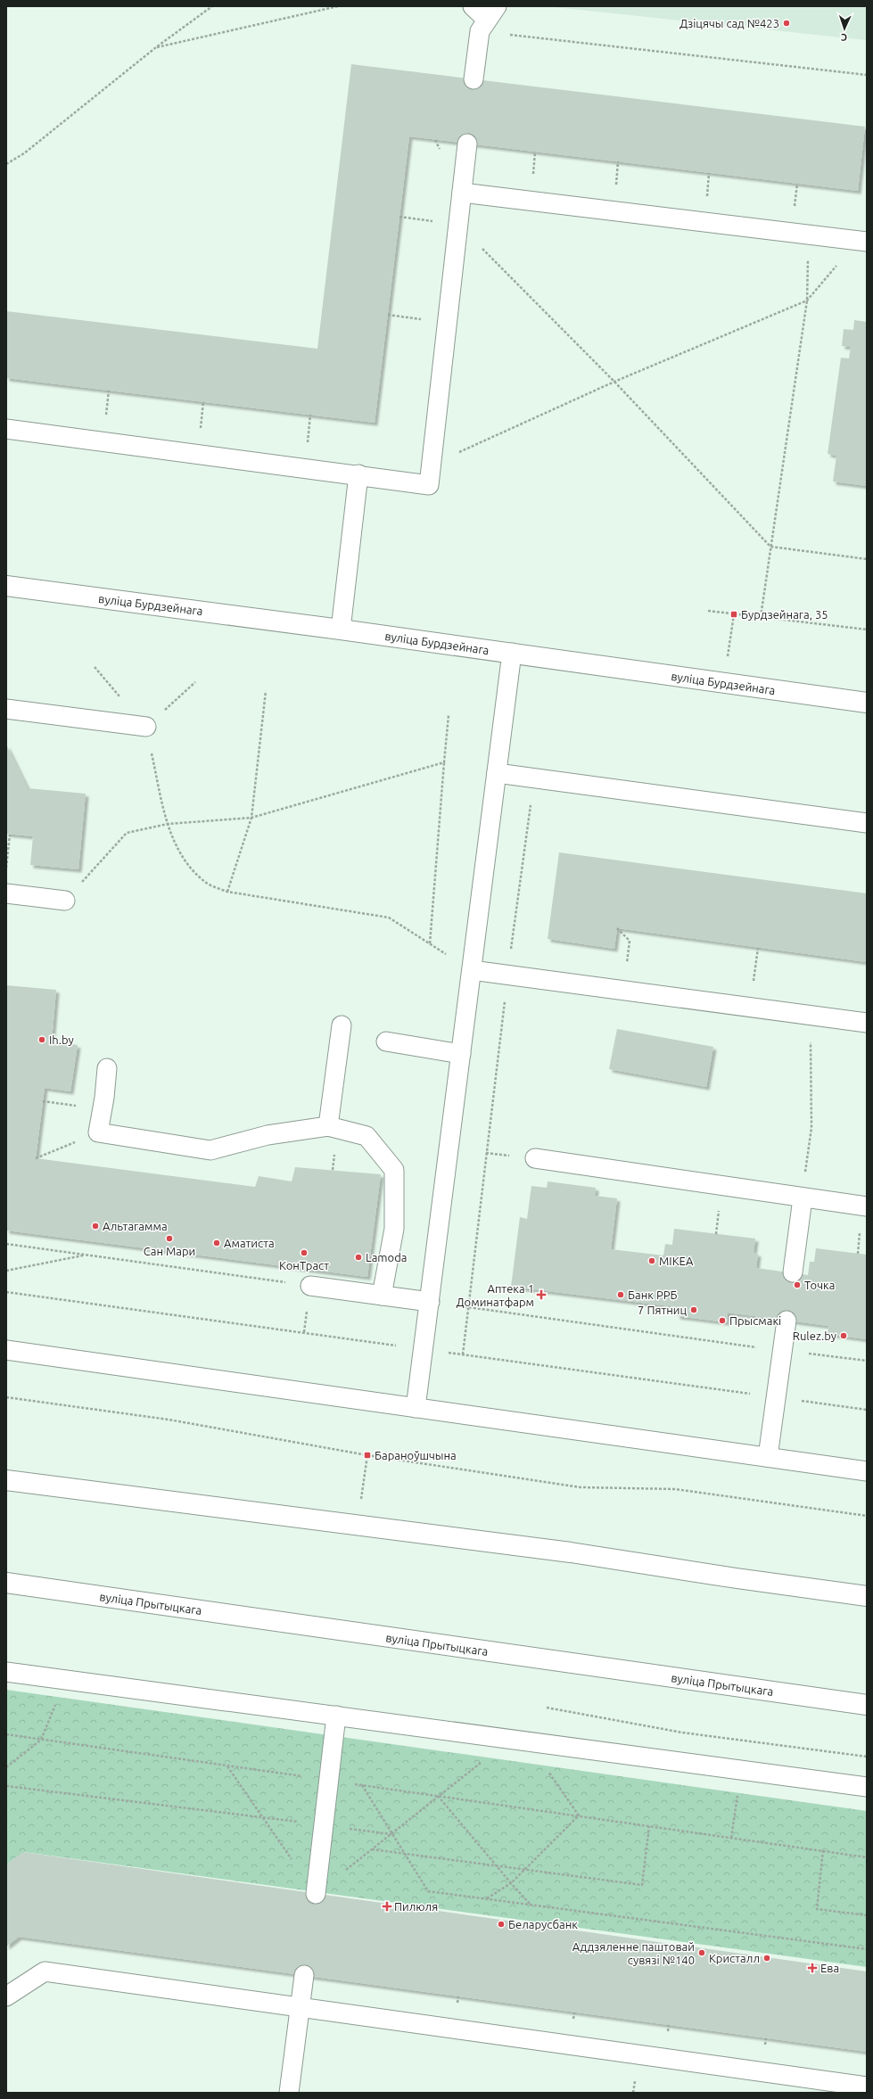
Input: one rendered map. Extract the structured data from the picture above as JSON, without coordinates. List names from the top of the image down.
{
  "streets": {
    "main road": ["вуліца Бурдзейнага", "вуліца Прытыцкага"]
  },
  "places": {
    "other": [
      "Дзіцячы сад №423",
      "Ih.by",
      "Альтагамма",
      "Сан Мари",
      "Аматиста",
      "КонТраст",
      "Lamoda",
      "MIKEA",
      "Точка",
      "Банк РРБ",
      "7 Пятниц",
      "Прысмакі",
      "Rulez.by",
      "Беларусбанк",
      "Аддзяленне паштовай сувязі №140",
      "Кристалл"
    ],
    "transit": ["Бурдзейнага, 35", "Бараноўшчына"],
    "health": ["Аптека 1 Доминатфарм", "Пилюля", "Ева"]
  },
  "north": "bottom"
}
